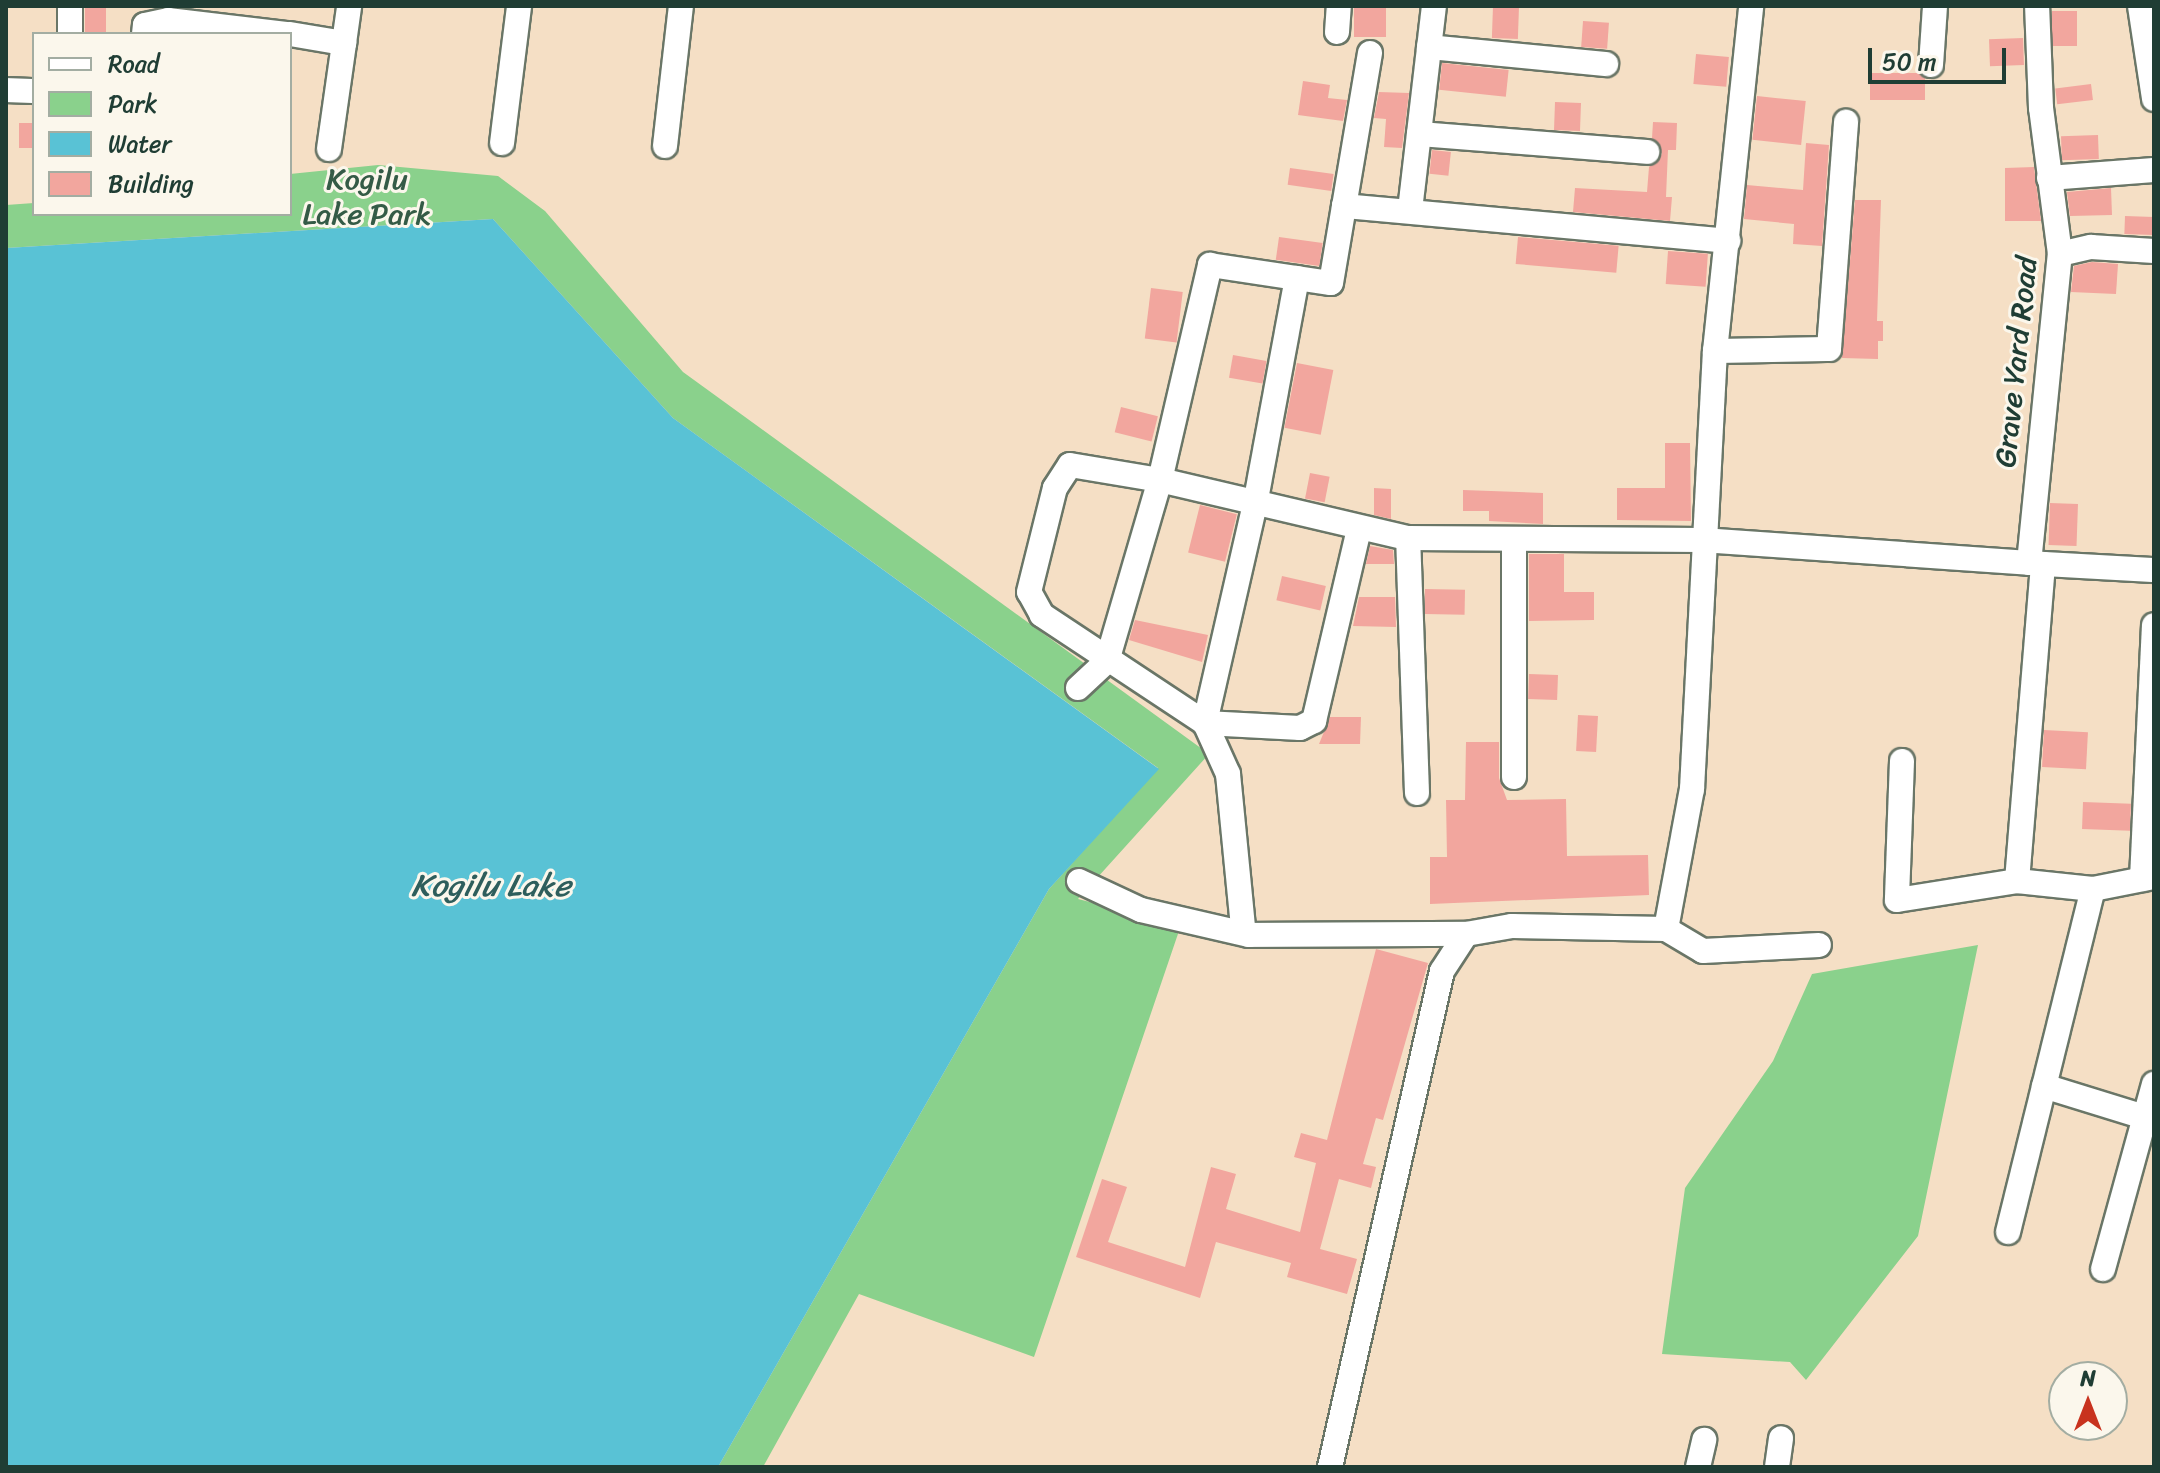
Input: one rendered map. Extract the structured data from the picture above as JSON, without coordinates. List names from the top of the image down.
{
  "streets": {
    "street": ["Grave Yard Road"]
  },
  "water": ["Kogilu Lake"],
  "parks": ["Kogilu Lake Park"],
  "legend": [
    "Road",
    "Park",
    "Water",
    "Building"
  ],
  "scale_bar": "50 m",
  "north": "top"
}
